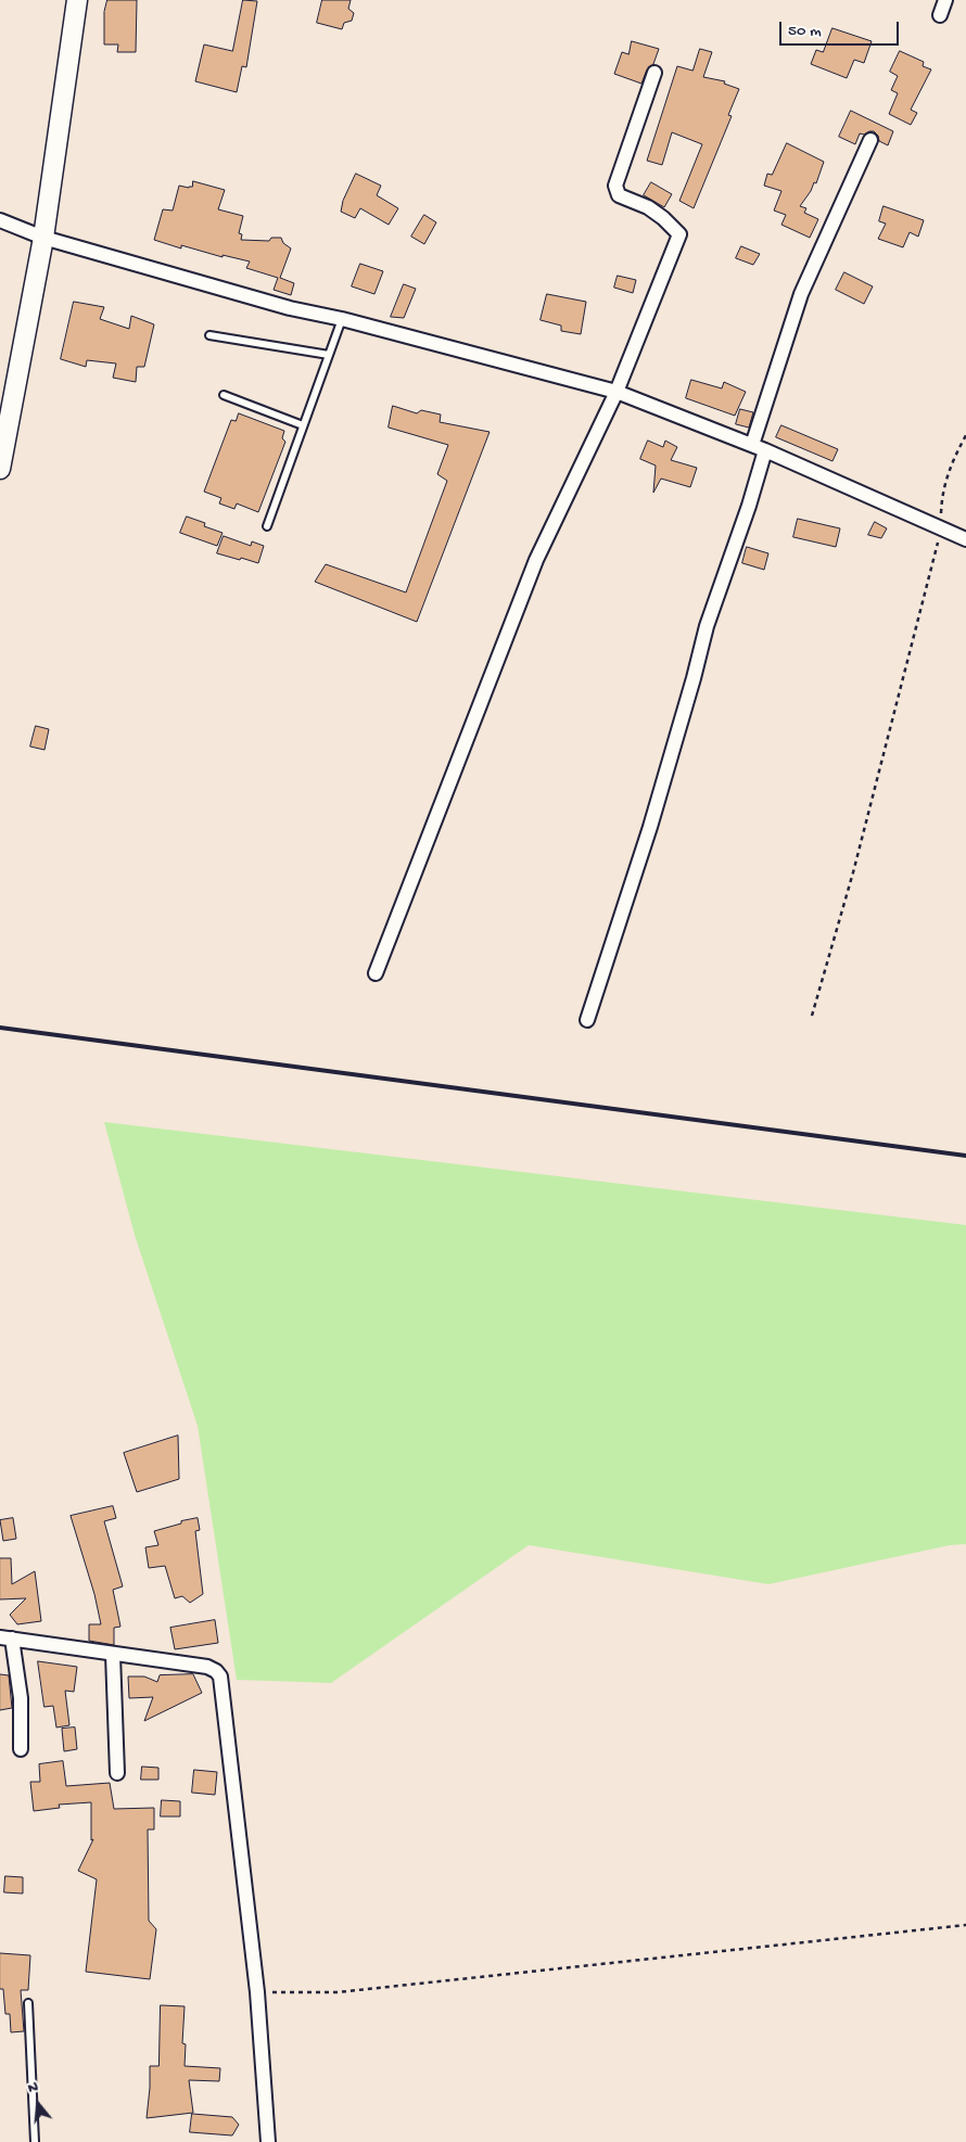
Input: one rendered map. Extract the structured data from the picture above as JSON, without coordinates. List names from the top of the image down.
{
  "scale_bar": "50 m",
  "north": "top"
}
